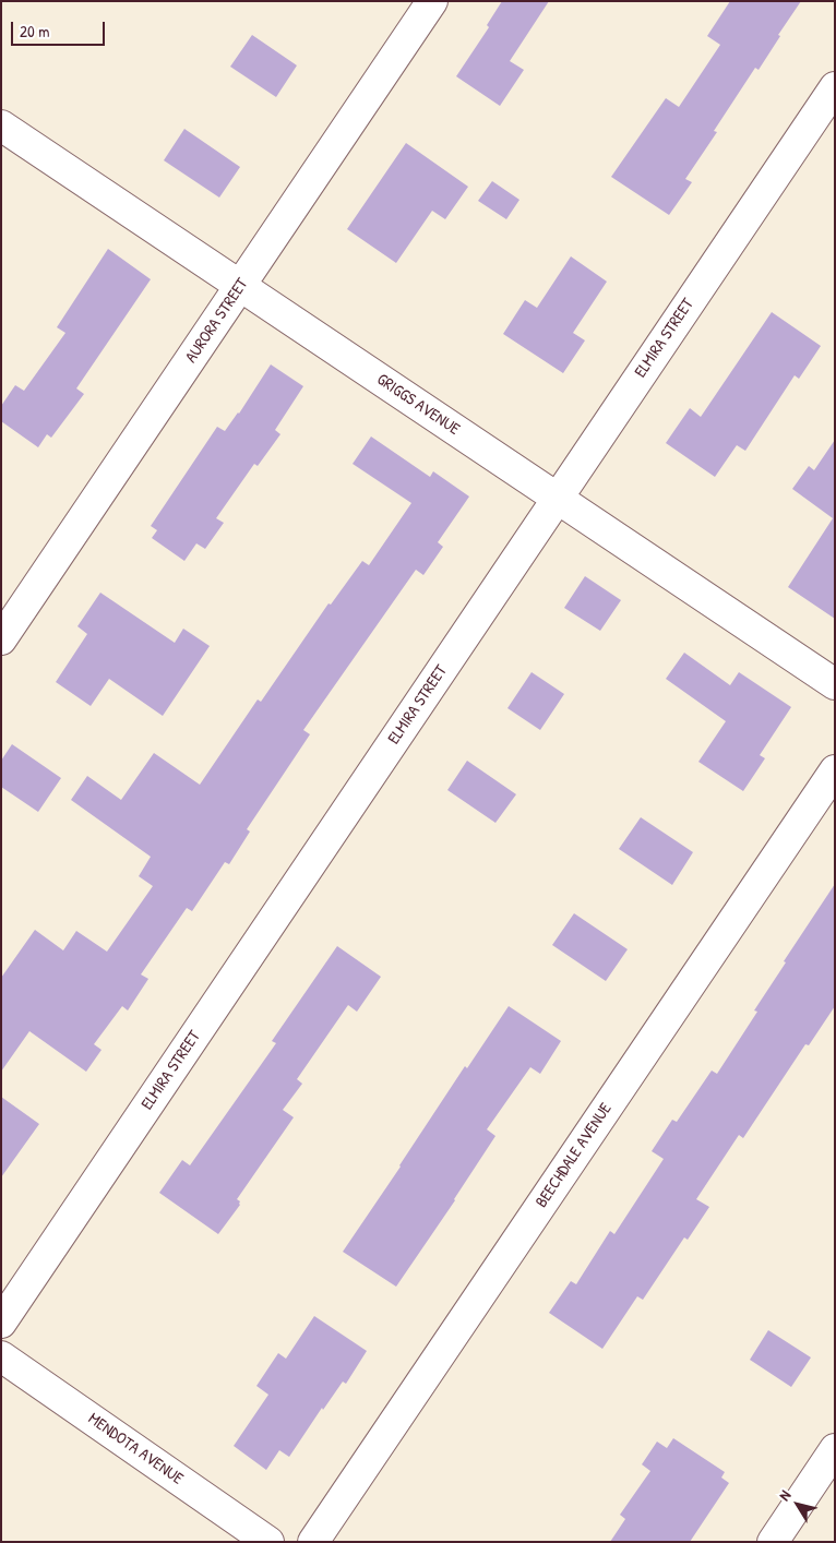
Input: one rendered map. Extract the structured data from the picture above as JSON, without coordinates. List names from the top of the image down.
{
  "streets": {
    "street": [
      "AURORA STREET",
      "ELMIRA STREET",
      "GRIGGS AVENUE",
      "BEECHDALE AVENUE",
      "MENDOTA AVENUE"
    ]
  },
  "crossings": [
    ["AURORA STREET", "GRIGGS AVENUE"],
    ["ELMIRA STREET", "GRIGGS AVENUE"]
  ],
  "scale_bar": "20 m",
  "north": "top left"
}
